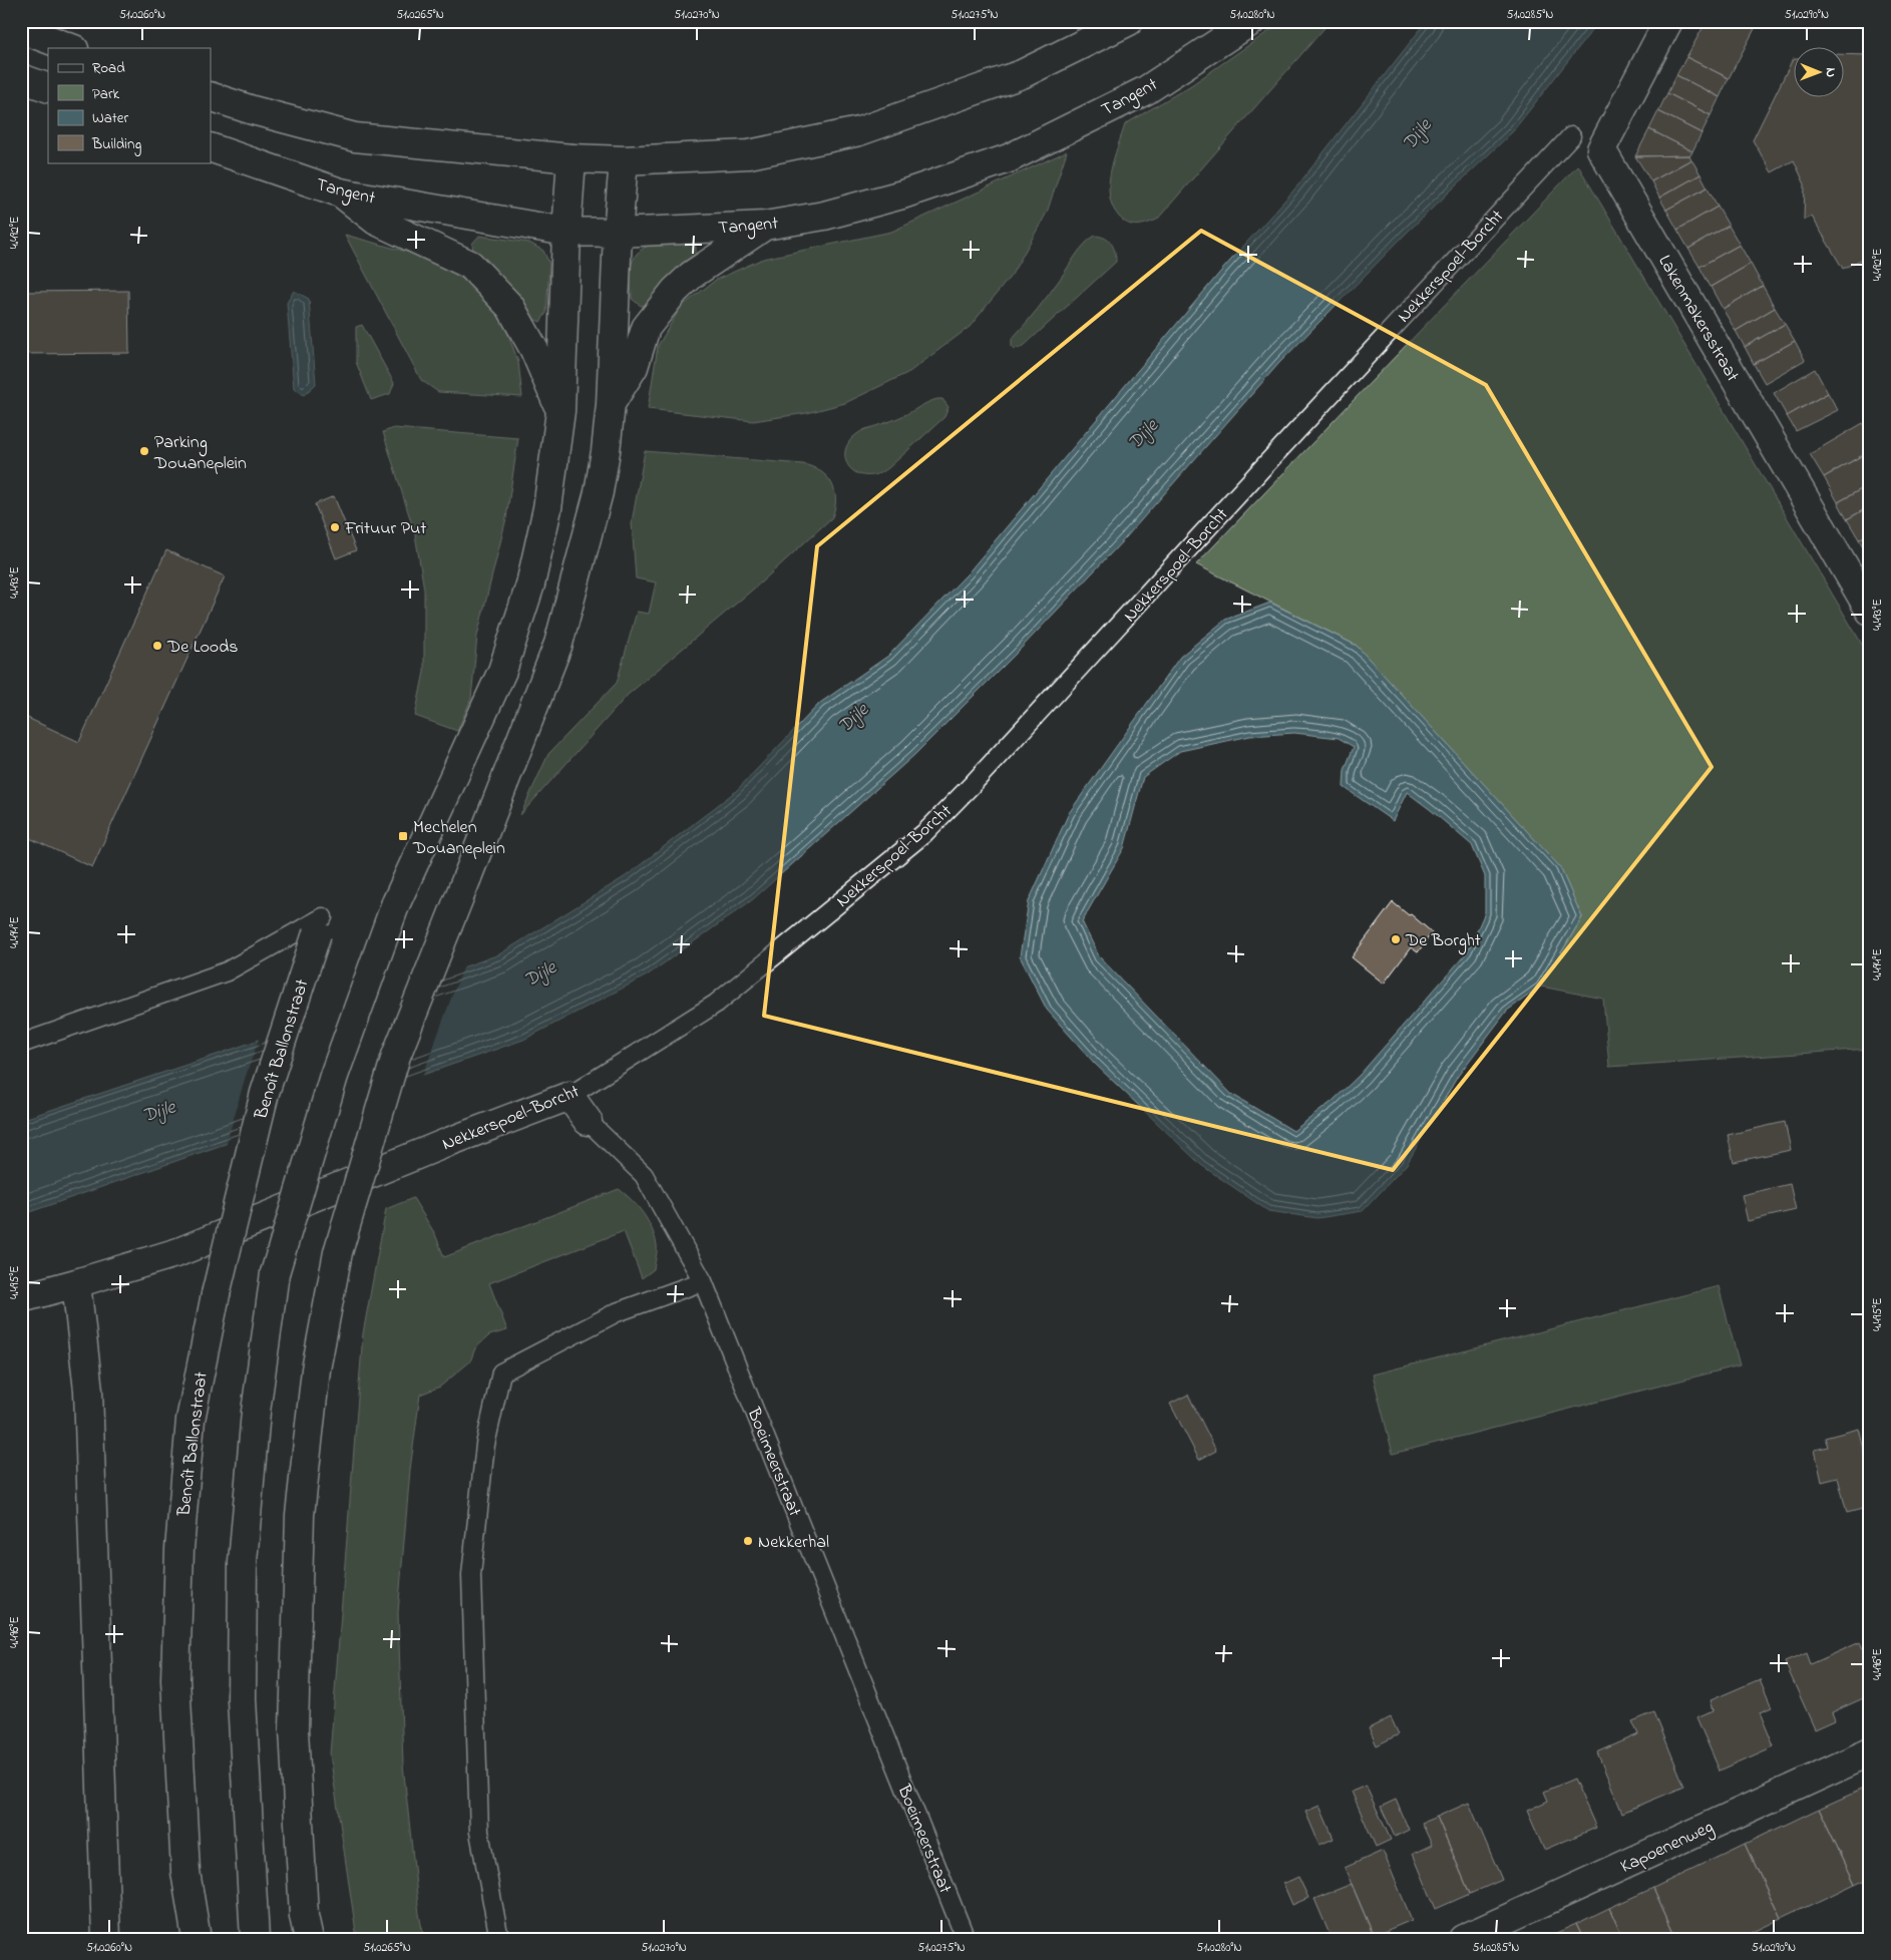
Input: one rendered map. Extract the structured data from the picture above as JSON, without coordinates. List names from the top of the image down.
{
  "streets": {
    "main road": [
      "Tangent",
      "Nekkerspoel-Borcht",
      "Lakenmakersstraat",
      "Benoît Ballonstraat",
      "Kapoenenweg"
    ],
    "lane": ["Boeimeerstraat"]
  },
  "water": ["Dijle"],
  "places": {
    "other": [
      "Parking Douaneplein",
      "Frituur Put",
      "De Loods",
      "De Borght",
      "Nekkerhal"
    ],
    "transit": ["Mechelen Douaneplein"]
  },
  "legend": [
    "Road",
    "Park",
    "Water",
    "Building"
  ],
  "north": "right",
  "coordinates": [
    "51.0260°N",
    "51.0265°N",
    "51.0270°N",
    "51.0275°N",
    "51.0280°N",
    "51.0285°N",
    "51.0290°N",
    "4.492°E",
    "4.493°E",
    "4.494°E",
    "4.495°E",
    "4.496°E"
  ]
}
